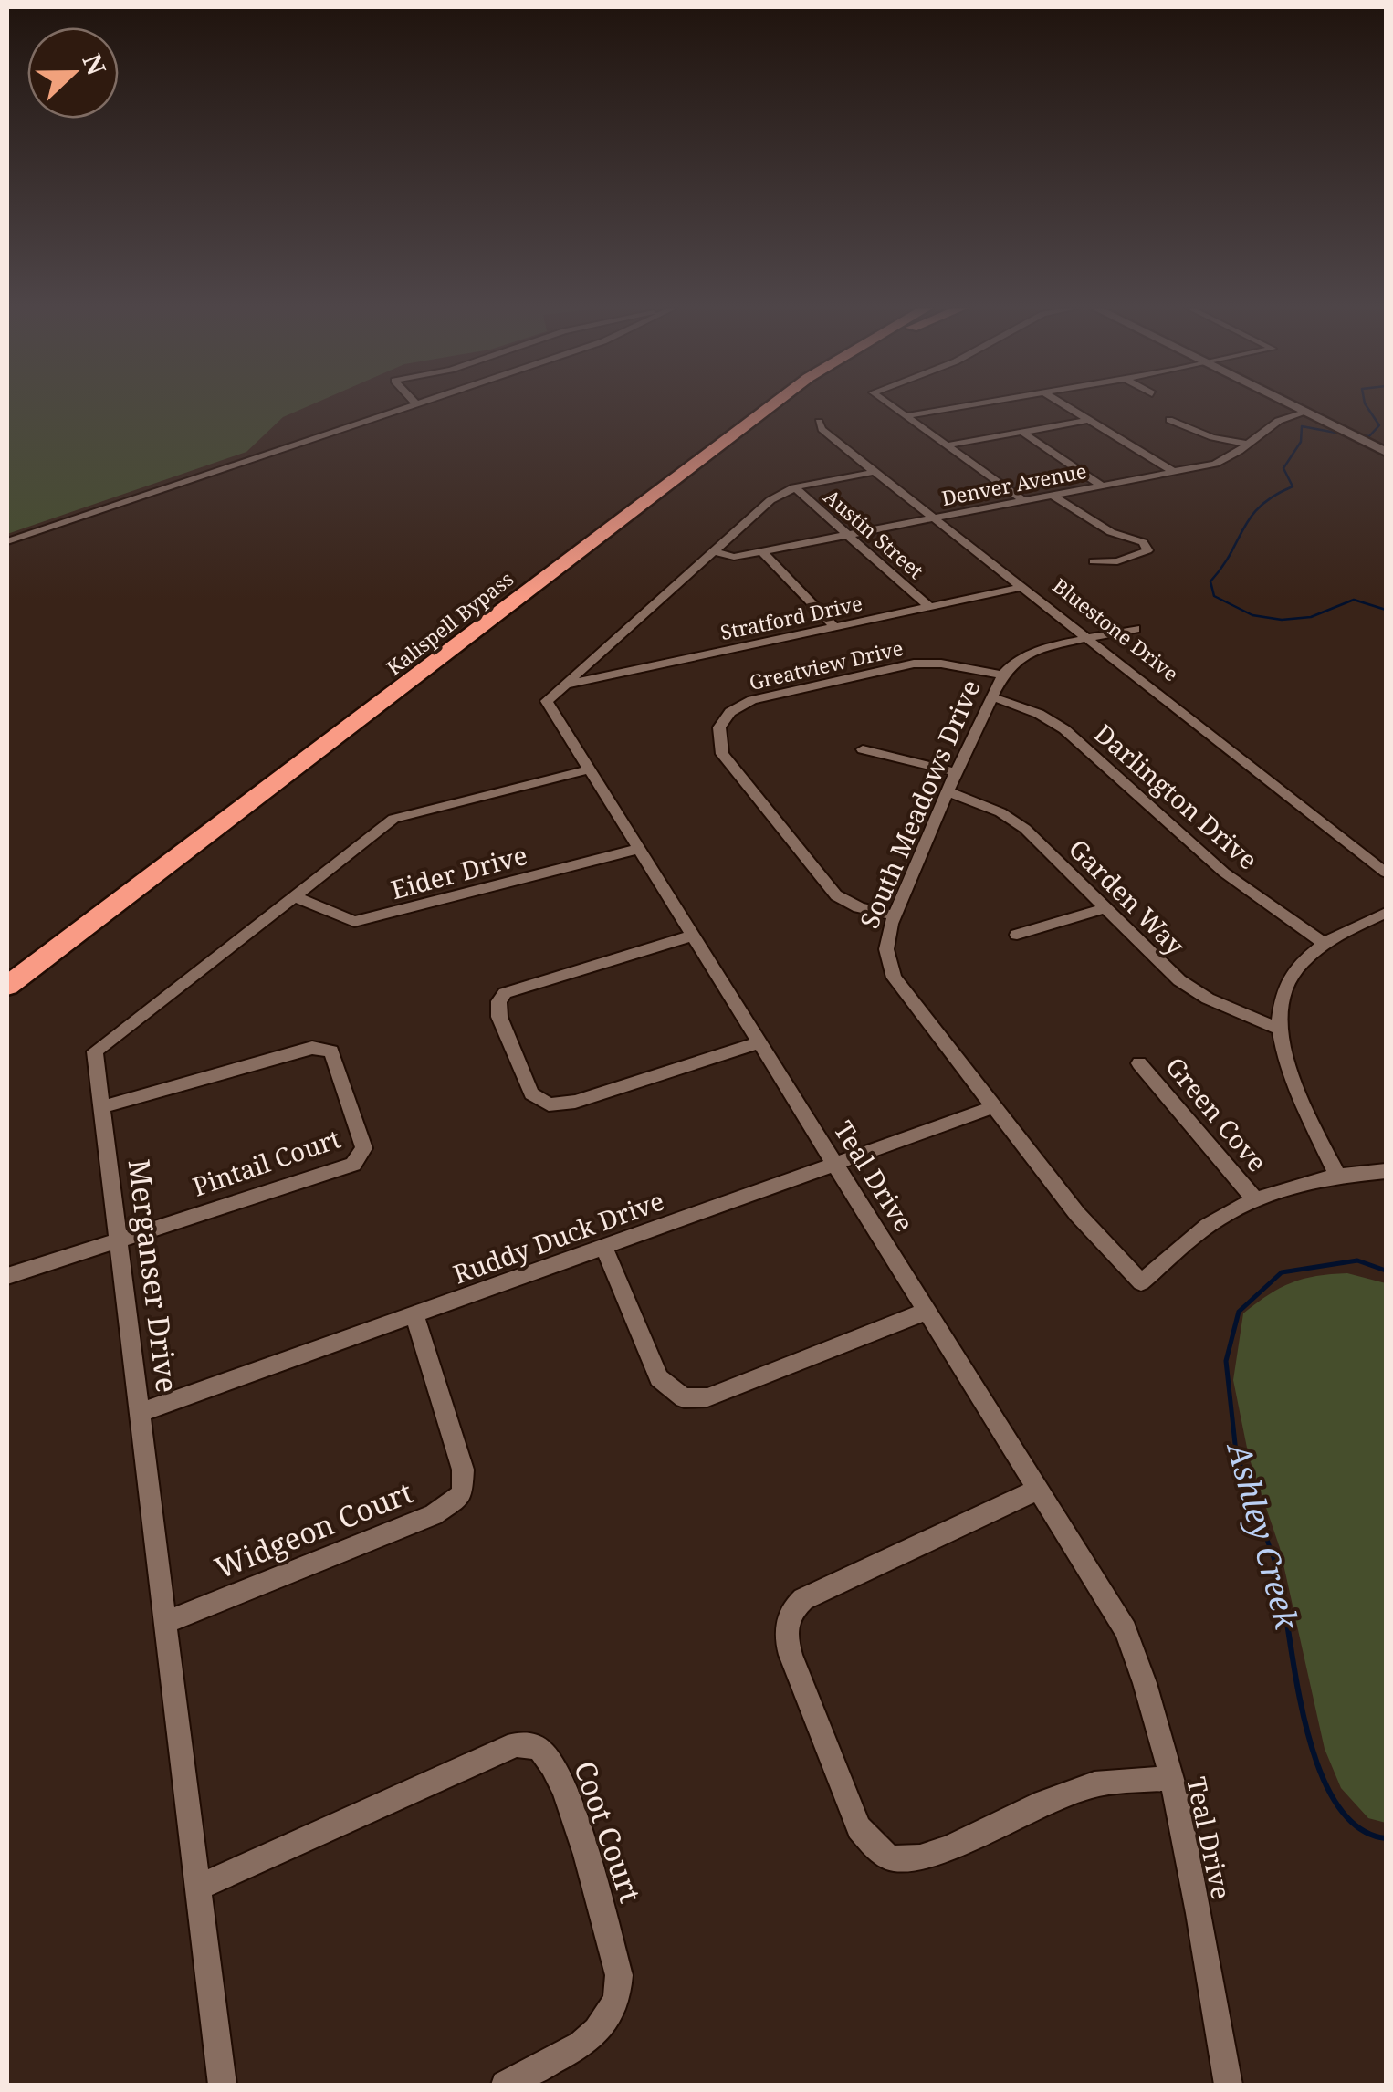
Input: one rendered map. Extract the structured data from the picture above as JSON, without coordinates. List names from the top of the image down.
{
  "streets": {
    "highway": ["Kalispell Bypass"],
    "street": [
      "Denver Avenue",
      "Austin Street",
      "Stratford Drive",
      "Bluestone Drive",
      "Greatview Drive",
      "Darlington Drive",
      "South Meadows Drive",
      "Eider Drive",
      "Garden Way",
      "Green Cove",
      "Pintail Court",
      "Teal Drive",
      "Ruddy Duck Drive",
      "Merganser Drive",
      "Widgeon Court",
      "Coot Court"
    ]
  },
  "crossings": [
    ["Denver Avenue", "Austin Street"],
    ["Denver Avenue", "Bluestone Drive"],
    ["Austin Street", "Stratford Drive"],
    ["Stratford Drive", "Bluestone Drive"],
    ["Stratford Drive", "Teal Drive"],
    ["Bluestone Drive", "South Meadows Drive"],
    ["Greatview Drive", "South Meadows Drive"],
    ["Darlington Drive", "South Meadows Drive"],
    ["South Meadows Drive", "Garden Way"],
    ["South Meadows Drive", "Green Cove"],
    ["South Meadows Drive", "Ruddy Duck Drive"],
    ["Eider Drive", "Teal Drive"],
    ["Eider Drive", "Merganser Drive"],
    ["Pintail Court", "Merganser Drive"],
    ["Teal Drive", "Ruddy Duck Drive"],
    ["Teal Drive", "Merganser Drive"],
    ["Ruddy Duck Drive", "Merganser Drive"],
    ["Ruddy Duck Drive", "Widgeon Court"],
    ["Merganser Drive", "Widgeon Court"],
    ["Merganser Drive", "Coot Court"]
  ],
  "water": ["Ashley Creek"],
  "north": "right"
}
